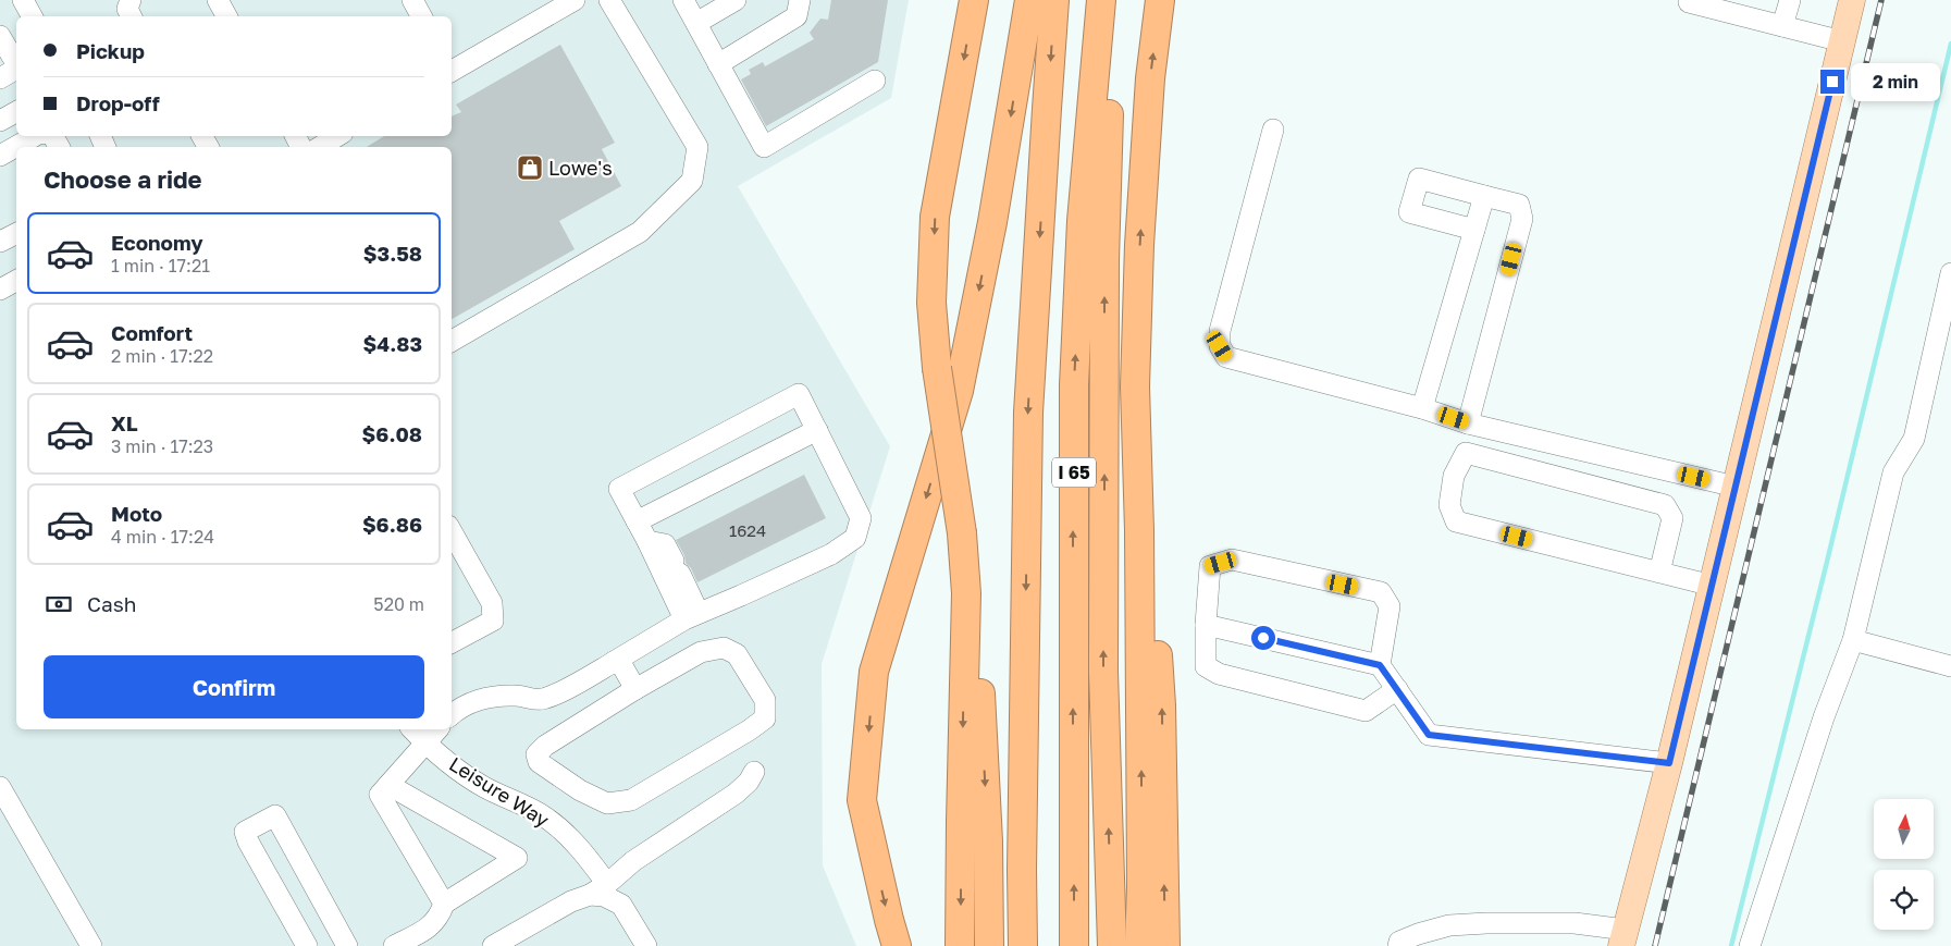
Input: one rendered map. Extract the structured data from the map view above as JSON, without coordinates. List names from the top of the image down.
{
  "streets": {
    "highway": ["I 65"],
    "street": ["Leisure Way"]
  },
  "places": {
    "shop": ["Lowe's"]
  },
  "house_numbers": ["1624"],
  "north": "top",
  "page": {
    "banner": ["Pickup", "Drop-off"],
    "bubble": "2 min",
    "heading": "Choose a ride",
    "list": [
      {
        "name": "Economy",
        "note": "1 min · 17:21",
        "value": "$3.58"
      },
      {
        "name": "Comfort",
        "note": "2 min · 17:22",
        "value": "$4.83"
      },
      {
        "name": "XL",
        "note": "3 min · 17:23",
        "value": "$6.08"
      },
      {
        "name": "Moto",
        "note": "4 min · 17:24",
        "value": "$6.86"
      }
    ],
    "pay": ["Cash", "520 m"],
    "buttons": "Confirm"
  }
}
